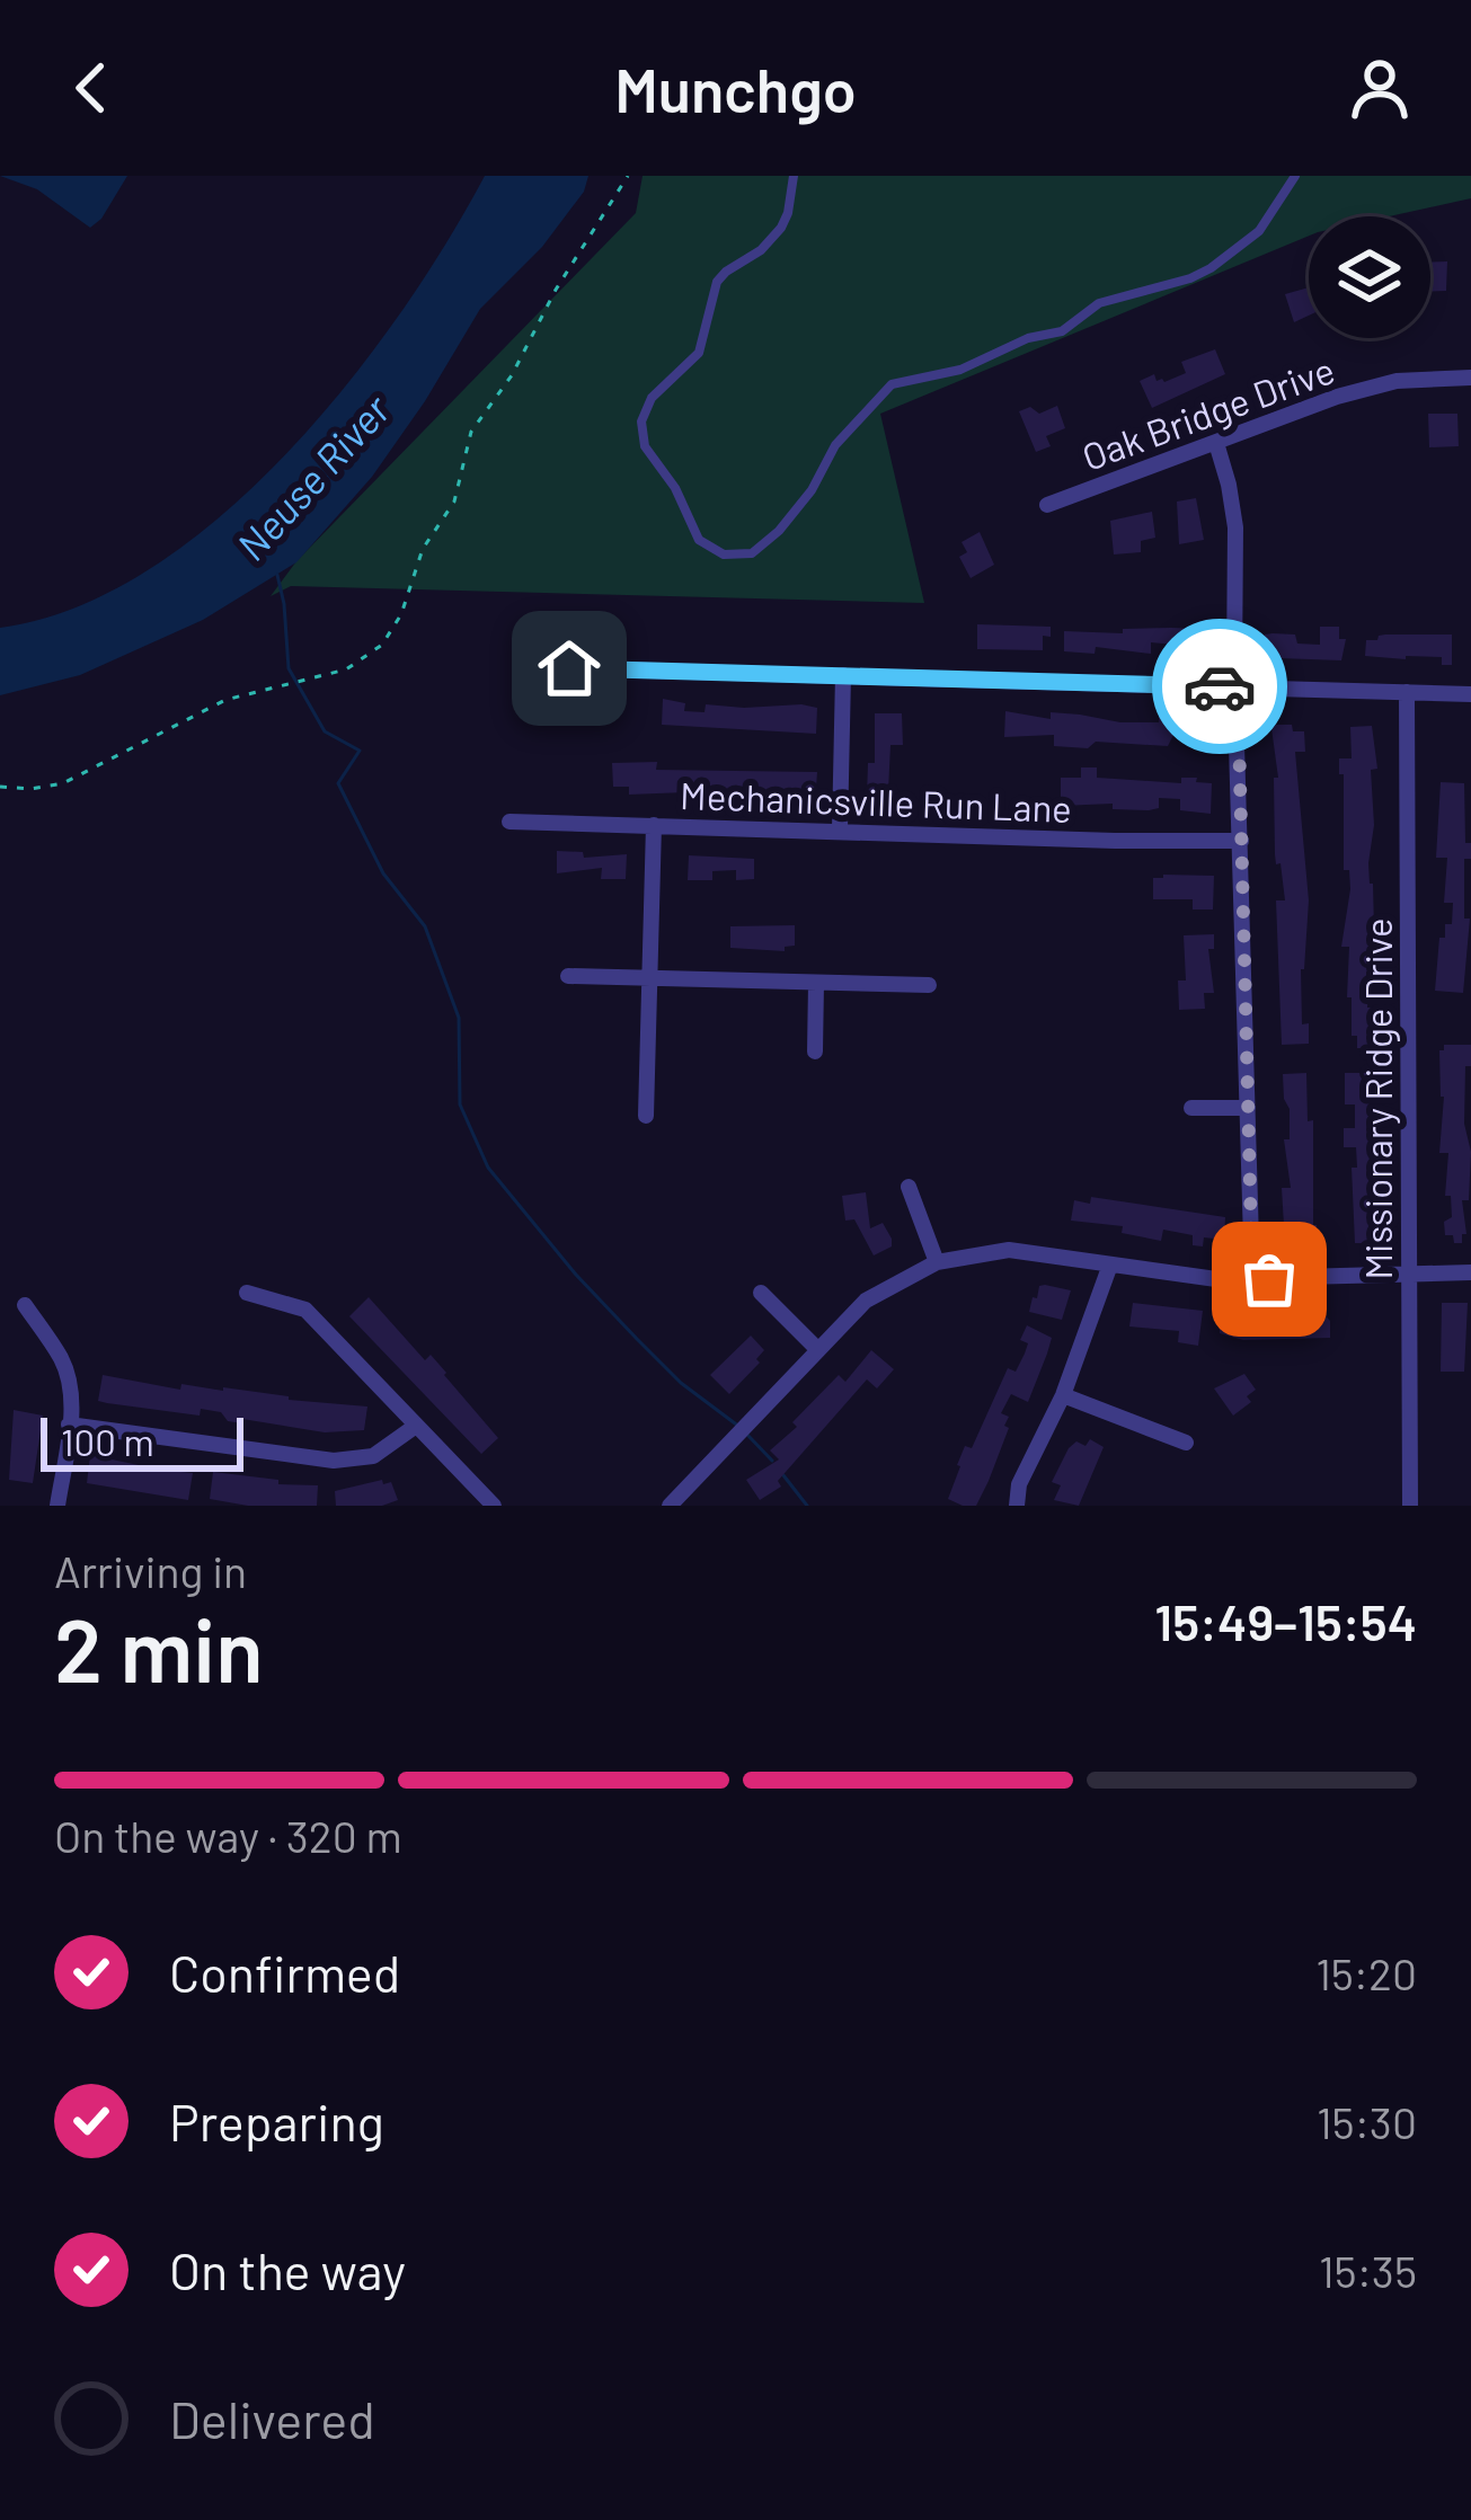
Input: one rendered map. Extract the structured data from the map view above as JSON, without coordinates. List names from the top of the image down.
{
  "streets": {
    "street": ["Oak Bridge Drive", "Mechanicsville Run Lane", "Missionary Ridge Drive"]
  },
  "water": ["Neuse River"],
  "scale_bar": "100 m",
  "page": {
    "header": "Munchgo",
    "scale": "100 m",
    "heading": ["2 min", "Arriving in", "15:49–15:54"],
    "bar": "On the way · 320 m",
    "list": [
      ["Confirmed", "15:20"],
      ["Preparing", "15:30"],
      ["On the way", "15:35"],
      "Delivered"
    ]
  }
}
